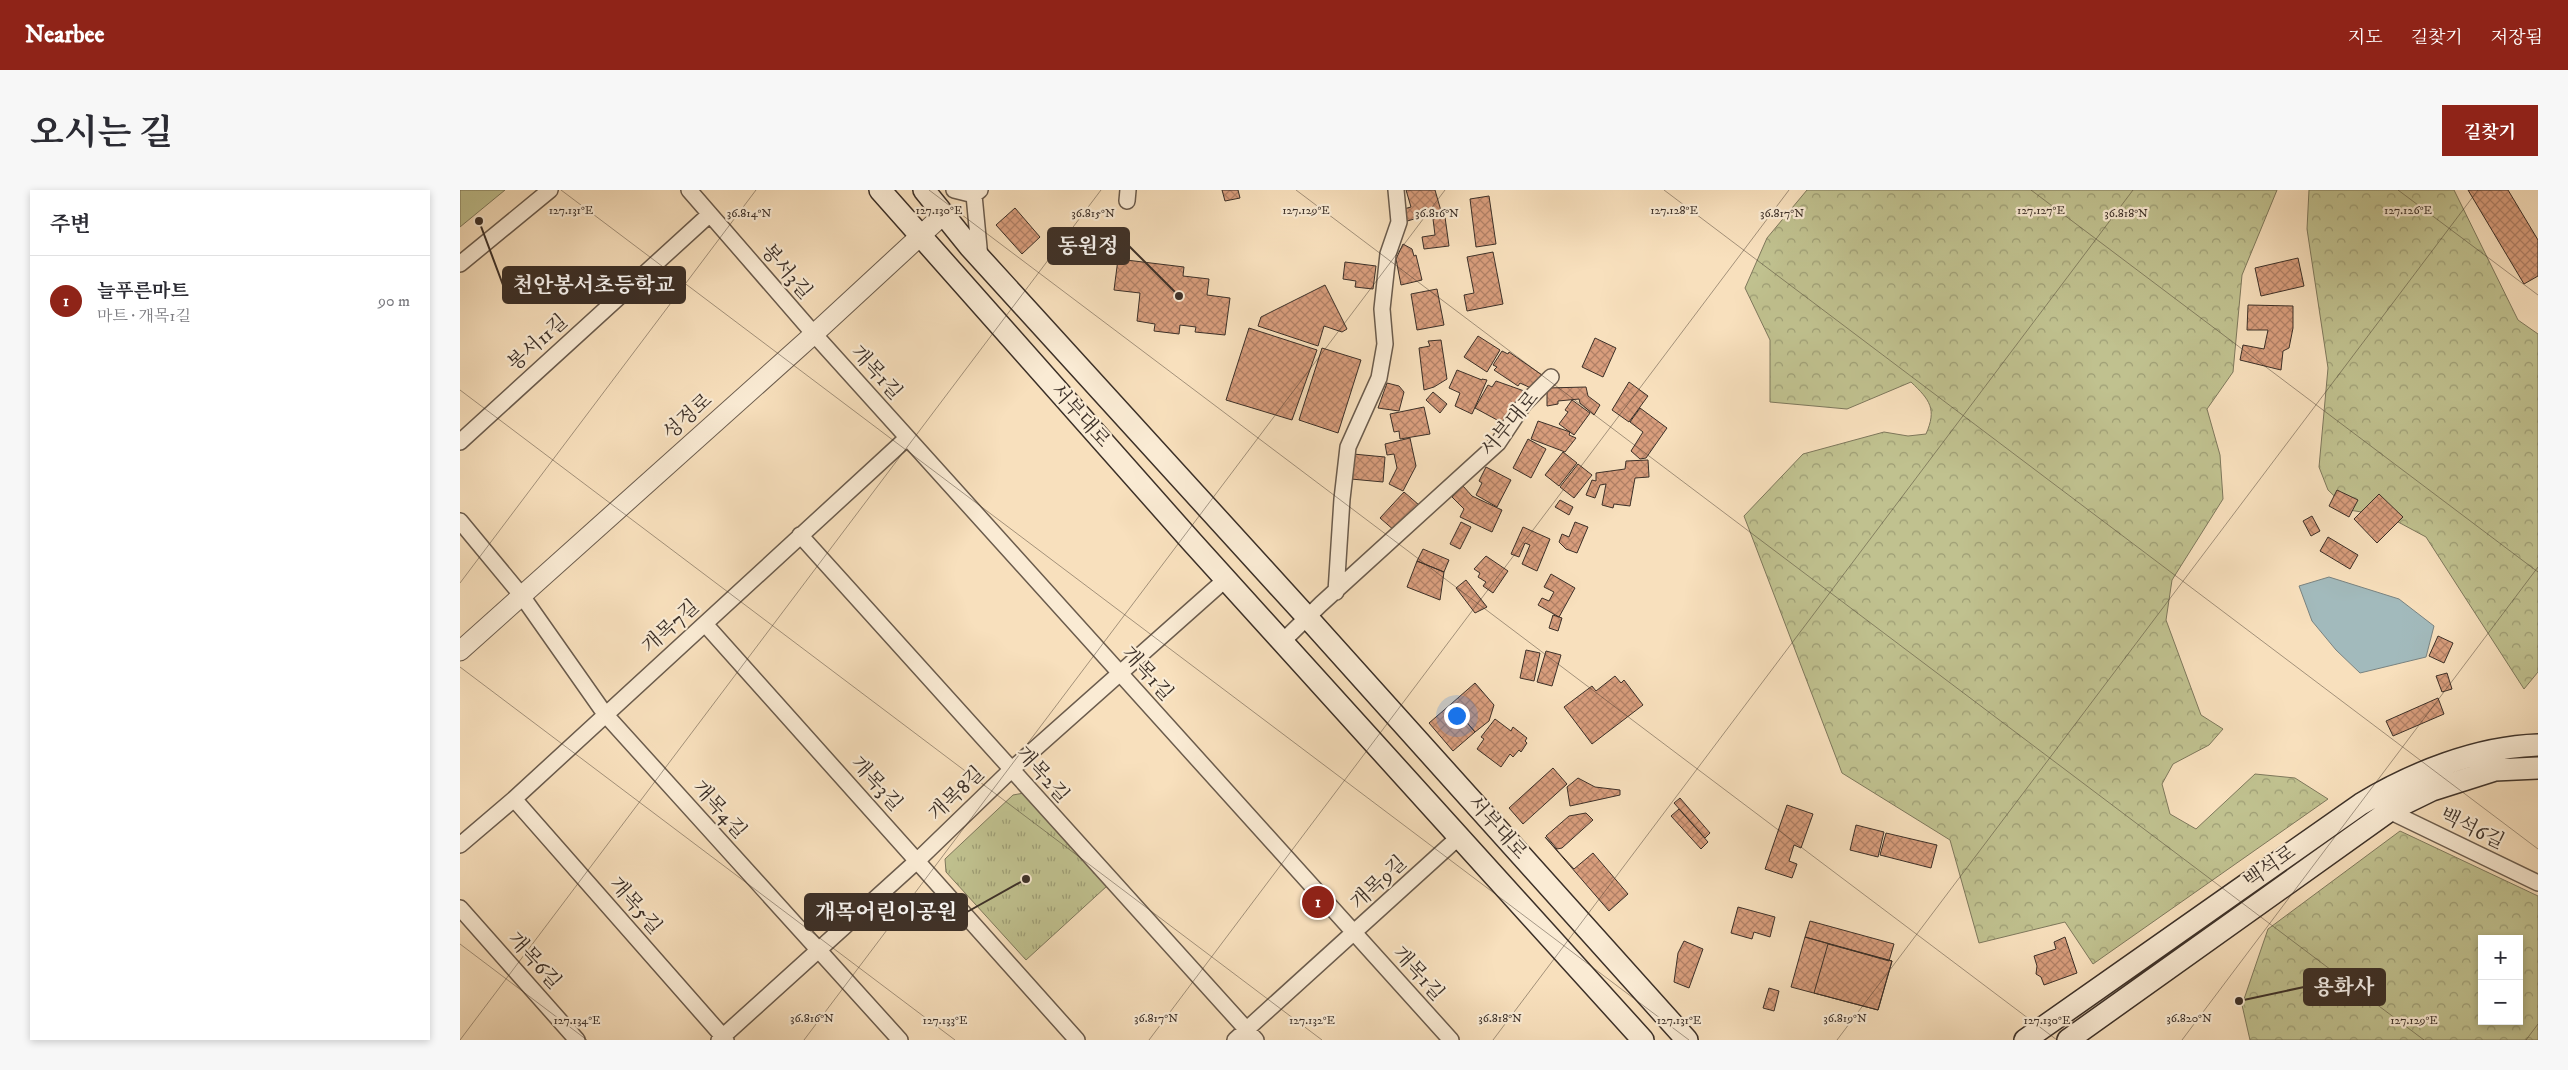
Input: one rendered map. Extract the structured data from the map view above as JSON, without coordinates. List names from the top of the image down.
{
  "streets": {
    "main road": ["서부대로", "백석로"],
    "street": [
      "봉서3길",
      "봉서11길",
      "개목1길",
      "성정로",
      "개목7길",
      "개목2길",
      "개목3길",
      "개목8길",
      "개목4길",
      "백석6길",
      "개목9길",
      "개목5길",
      "개목6길"
    ]
  },
  "crossings": [
    ["봉서3길", "봉서11길"],
    ["봉서3길", "개목1길"],
    ["봉서3길", "성정로"],
    ["개목1길", "성정로"],
    ["개목1길", "개목7길"],
    ["개목1길", "개목8길"],
    ["개목1길", "개목9길"],
    ["서부대로", "성정로"],
    ["서부대로", "개목8길"],
    ["서부대로", "개목9길"],
    ["성정로", "개목4길"],
    ["개목7길", "개목2길"],
    ["개목7길", "개목3길"],
    ["개목7길", "개목4길"],
    ["개목7길", "개목5길"],
    ["개목2길", "개목8길"],
    ["개목2길", "개목9길"],
    ["개목3길", "개목8길"],
    ["개목8길", "개목4길"],
    ["개목8길", "개목5길"],
    ["백석6길", "백석로"]
  ],
  "places": [
    "천안봉서초등학교",
    "동원정",
    "개목어린이공원",
    "용화사"
  ],
  "page": {
    "header": "Nearbee",
    "nav": ["지도", "길찾기", "저장됨"],
    "title": "오시는 길",
    "buttons": "길찾기",
    "heading": "주변",
    "list": [
      {
        "mark": "1",
        "name": "늘푸른마트",
        "note": "마트 · 개목1길",
        "value": "90 m"
      }
    ],
    "pins": "1",
    "map_buttons": ["+", "−"]
  },
  "coordinates": [
    "127.131°E",
    "127.130°E",
    "127.129°E",
    "127.128°E",
    "127.127°E",
    "127.126°E",
    "36.814°N",
    "36.815°N",
    "36.816°N",
    "36.817°N",
    "36.818°N",
    "36.819°N",
    "36.820°N",
    "127.134°E",
    "127.133°E",
    "127.132°E"
  ]
}
